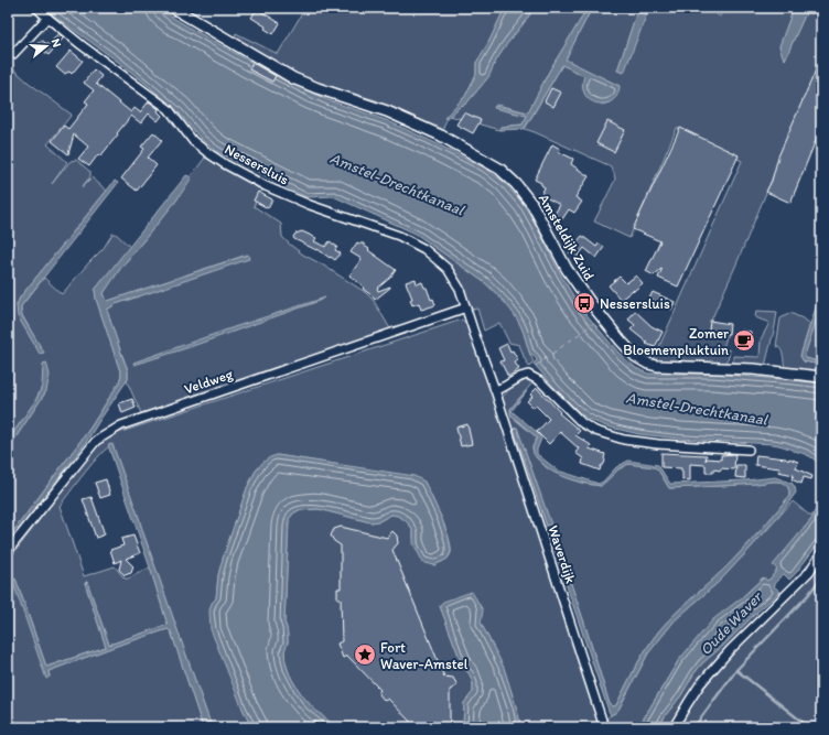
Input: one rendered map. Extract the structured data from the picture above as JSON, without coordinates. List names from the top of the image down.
{
  "streets": {
    "street": [
      "Nessersluis",
      "Amsteldijk Zuid",
      "Veldweg",
      "Waverdijk"
    ]
  },
  "crossings": [
    ["Nessersluis", "Veldweg"],
    ["Nessersluis", "Waverdijk"]
  ],
  "water": ["Amstel-Drechtkanaal", "Oude Waver"],
  "places": {
    "bus stop": ["Nessersluis"],
    "cafe": ["Zomer Bloemenpluktuin"],
    "place": ["Fort Waver-Amstel"]
  },
  "north": "right"
}
